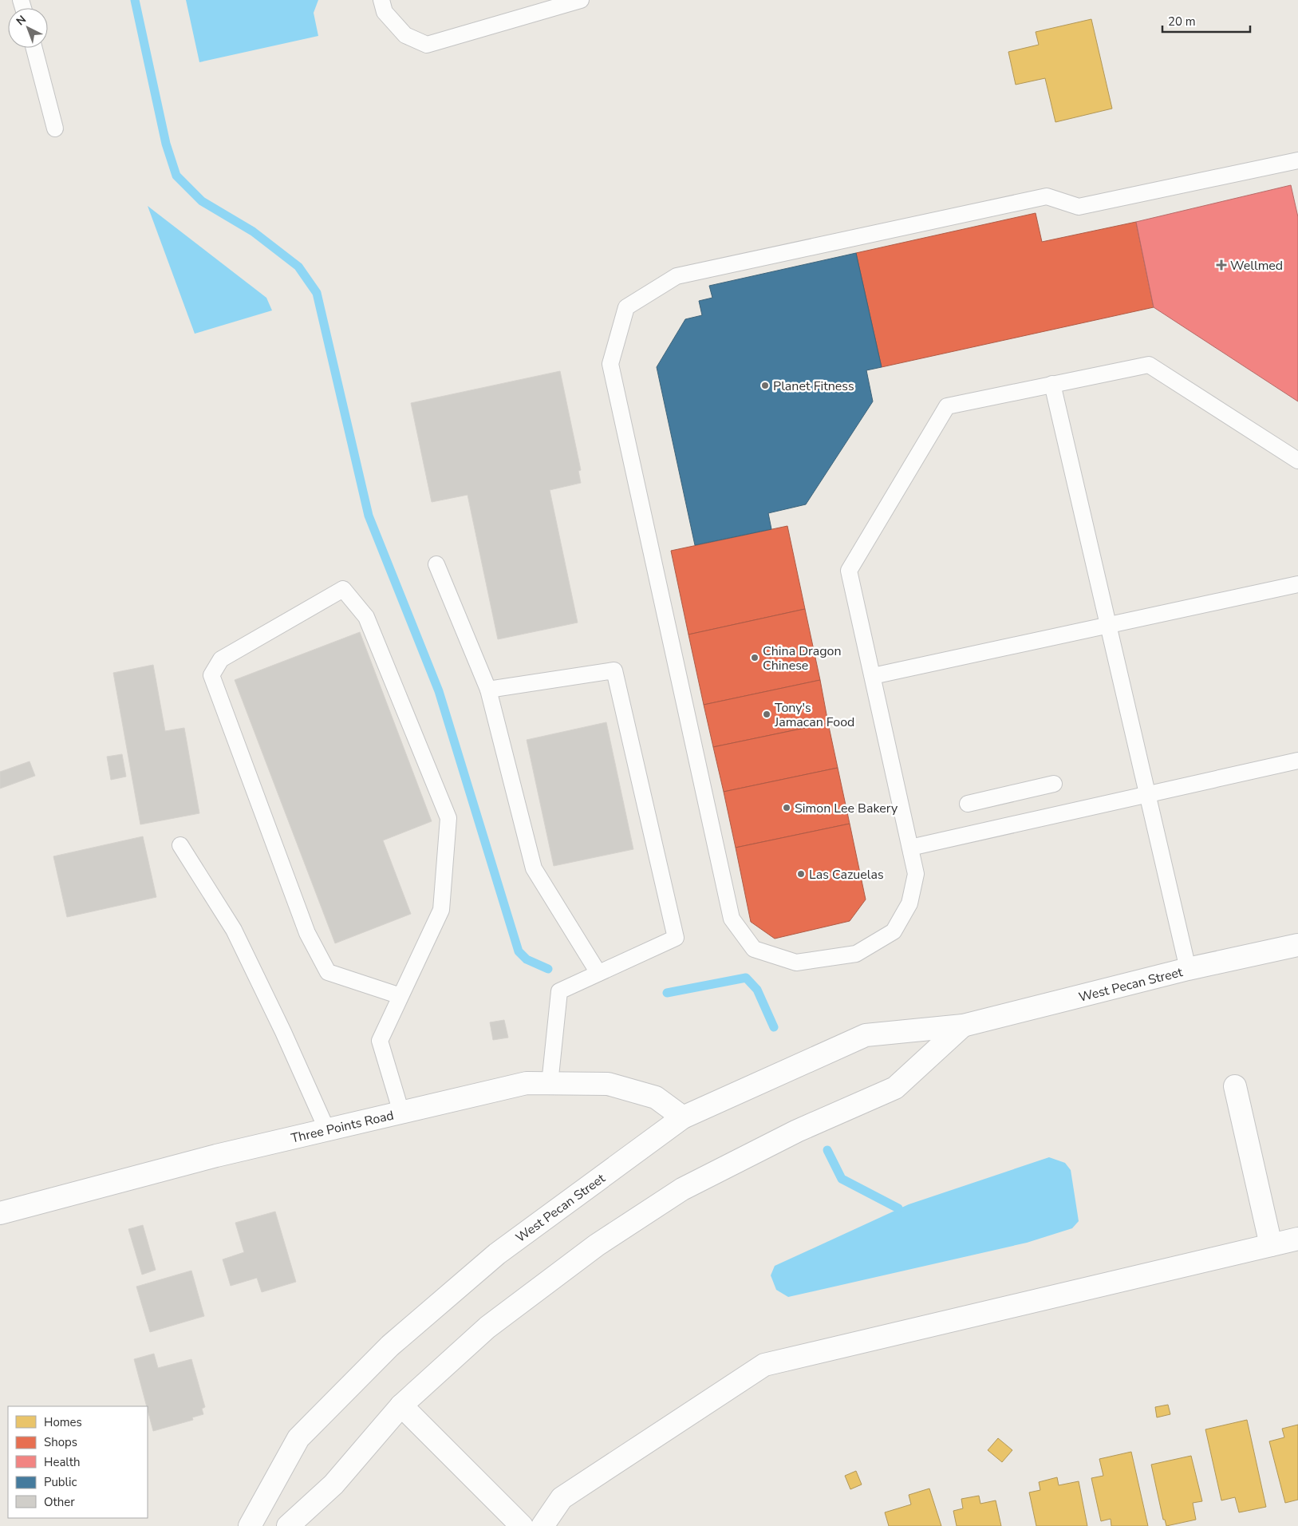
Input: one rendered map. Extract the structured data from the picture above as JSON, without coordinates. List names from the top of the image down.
{
  "streets": {
    "main road": ["West Pecan Street", "Three Points Road"]
  },
  "crossings": [
    ["West Pecan Street", "Three Points Road"]
  ],
  "places": {
    "health": ["Wellmed"],
    "other": [
      "Planet Fitness",
      "China Dragon Chinese",
      "Tony's Jamacan Food",
      "Simon Lee Bakery",
      "Las Cazuelas"
    ]
  },
  "legend": [
    "Homes",
    "Shops",
    "Health",
    "Public",
    "Other"
  ],
  "scale_bar": "20 m",
  "north": "top left"
}
